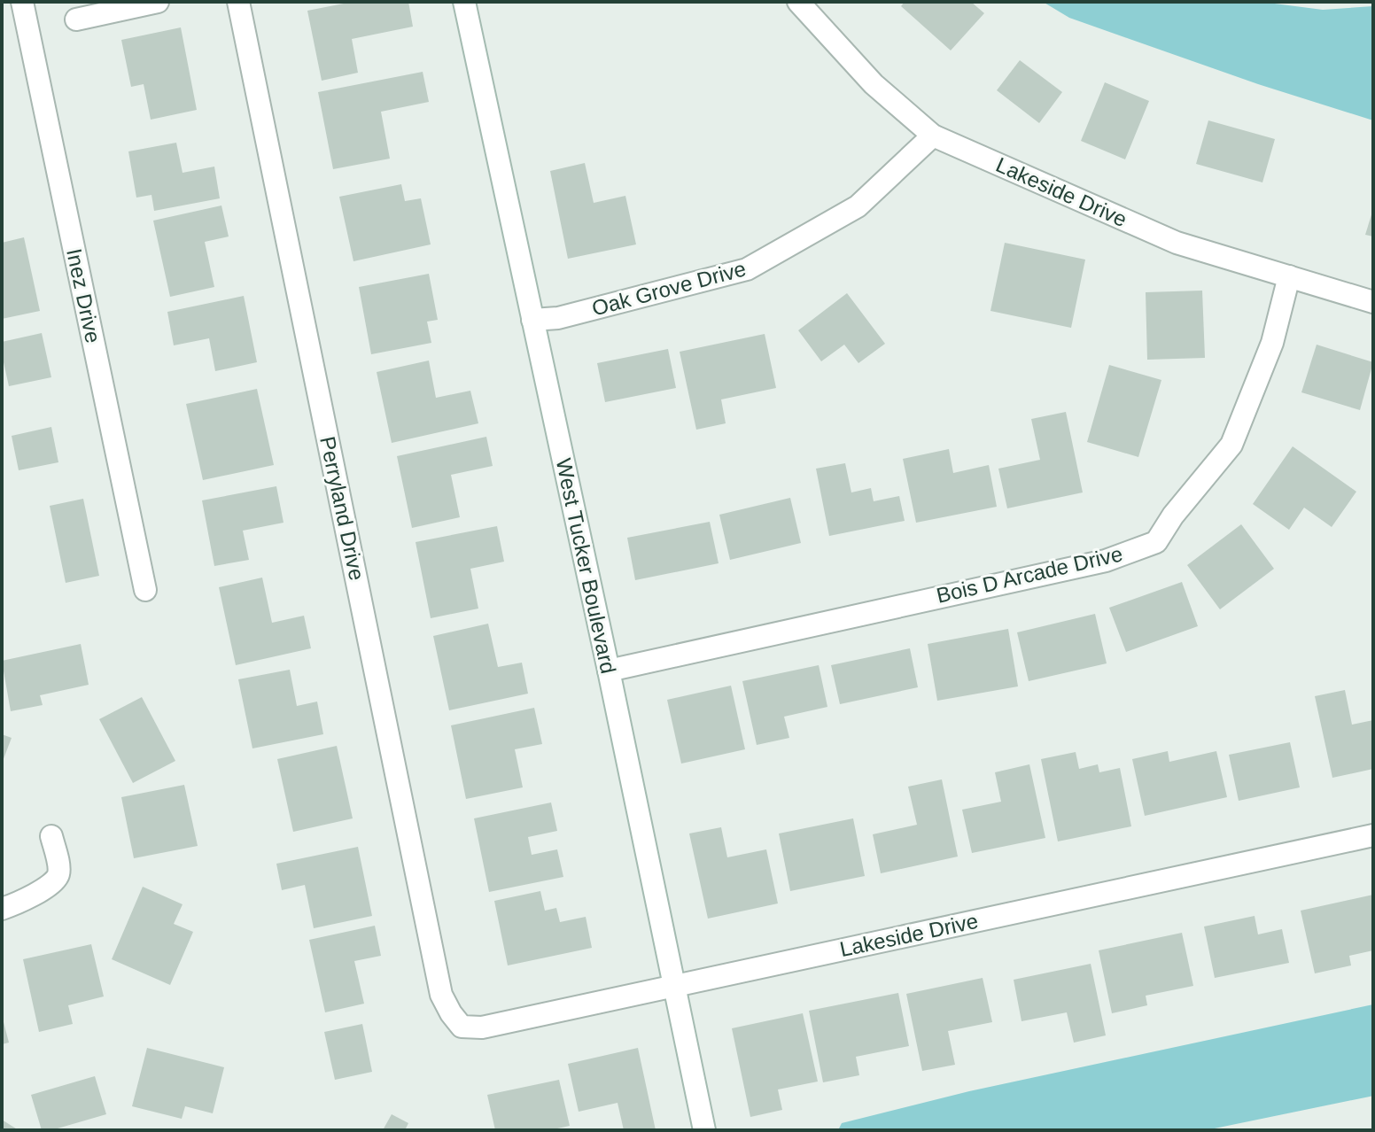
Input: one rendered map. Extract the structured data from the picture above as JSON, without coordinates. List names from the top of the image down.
{
  "streets": {
    "street": [
      "Lakeside Drive",
      "Oak Grove Drive",
      "Inez Drive",
      "Perryland Drive",
      "West Tucker Boulevard",
      "Bois D Arcade Drive"
    ]
  },
  "crossings": [
    ["Lakeside Drive", "Oak Grove Drive"],
    ["Lakeside Drive", "Perryland Drive"],
    ["Lakeside Drive", "West Tucker Boulevard"],
    ["Lakeside Drive", "Bois D Arcade Drive"],
    ["Oak Grove Drive", "West Tucker Boulevard"],
    ["West Tucker Boulevard", "Bois D Arcade Drive"]
  ]
}
